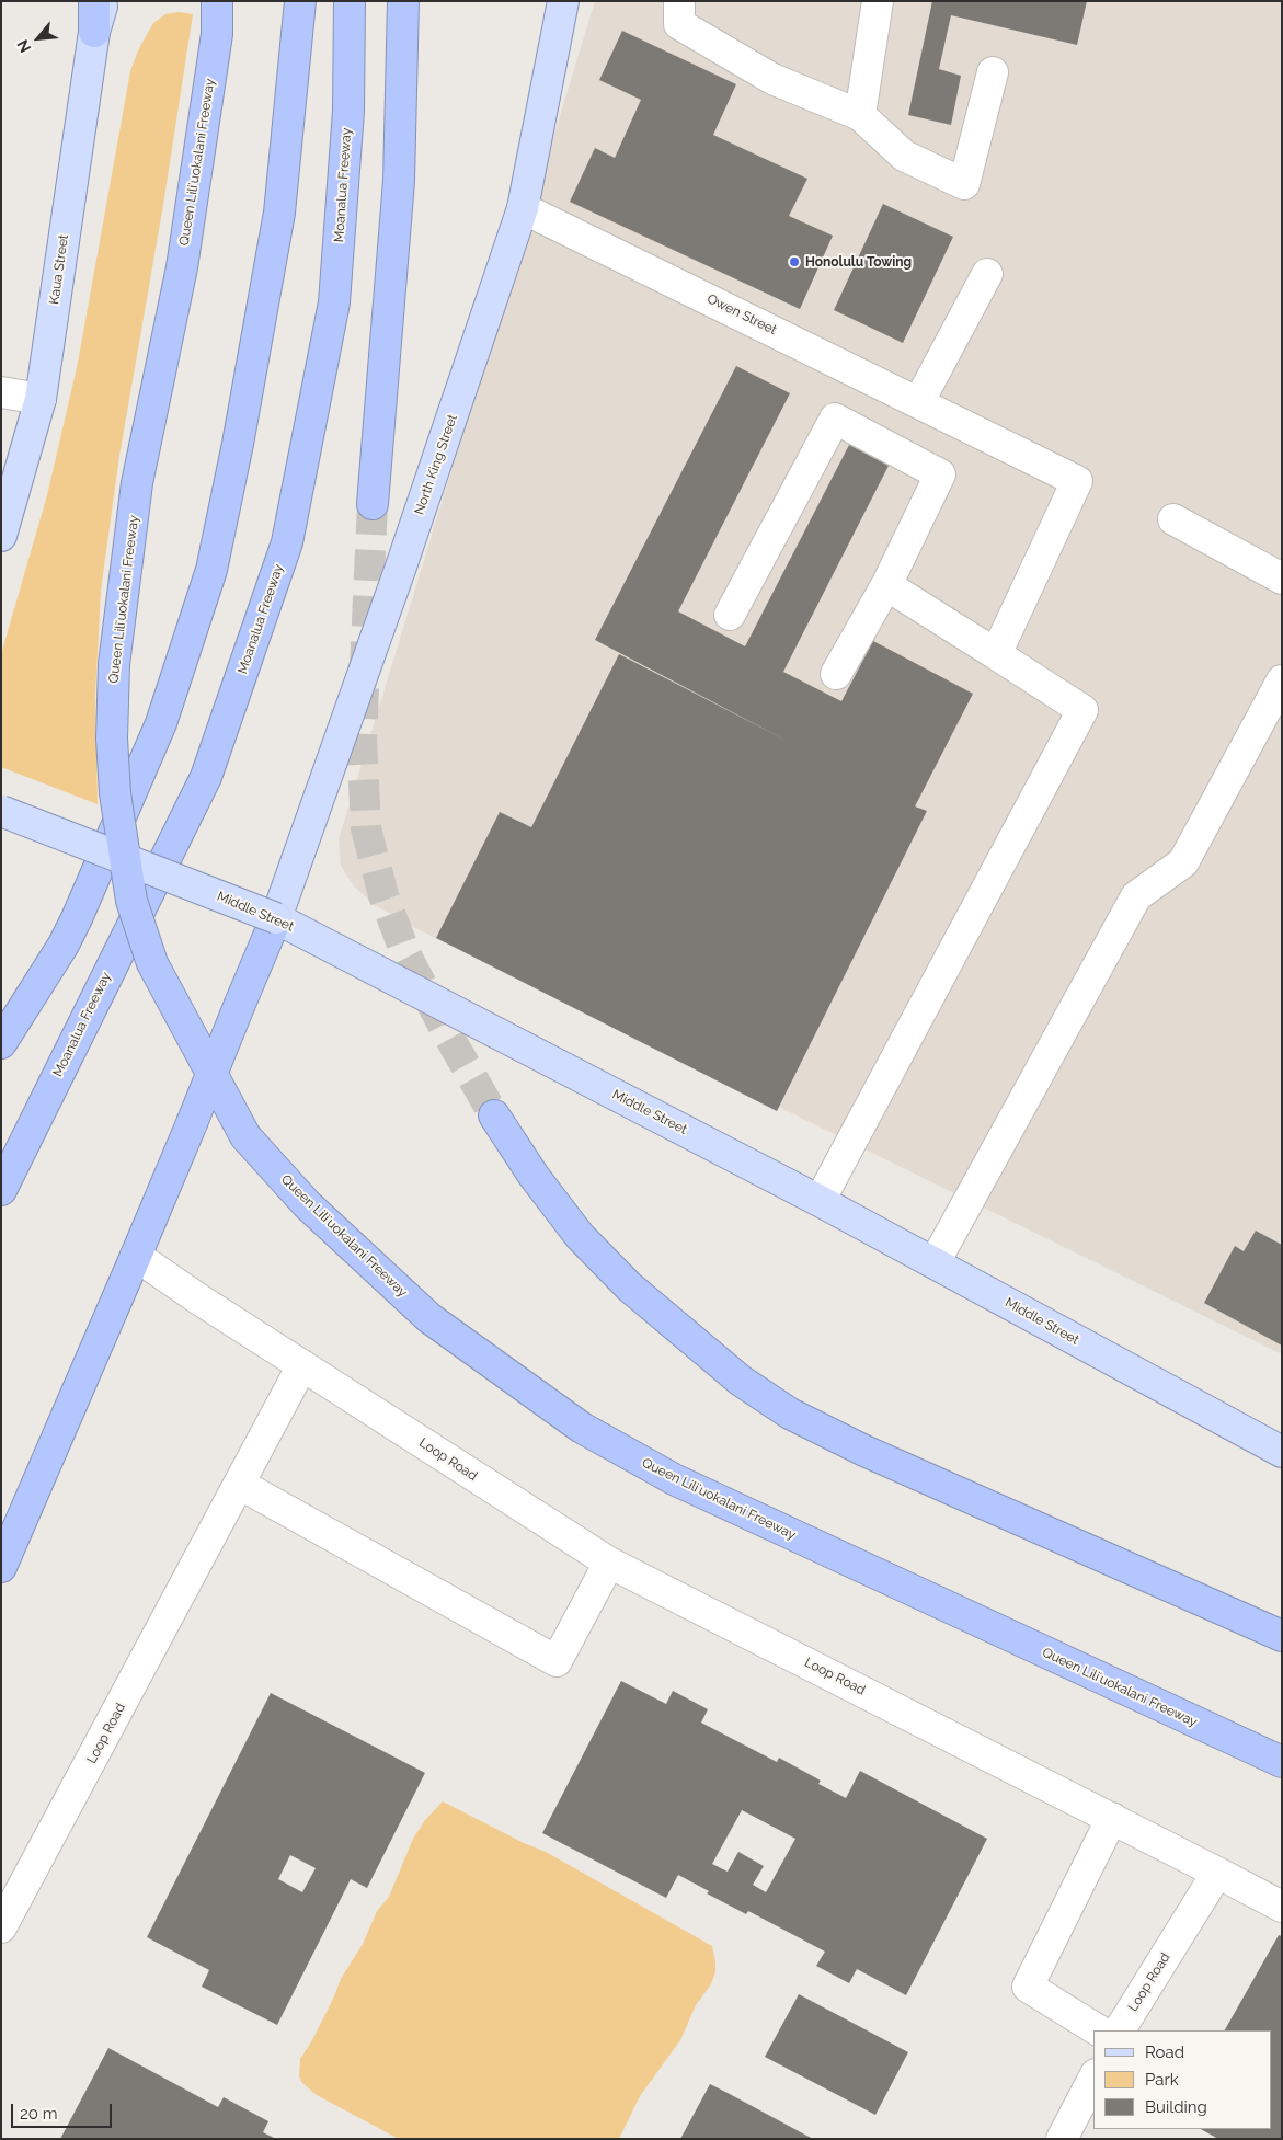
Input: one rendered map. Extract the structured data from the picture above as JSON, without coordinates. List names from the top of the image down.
{
  "streets": {
    "highway": ["Queen Liliʻuokalani Freeway", "Moanalua Freeway"],
    "main road": ["Kaua Street", "North King Street", "Middle Street"],
    "street": ["Owen Street", "Loop Road"]
  },
  "crossings": [
    ["Owen Street", "North King Street"],
    ["North King Street", "Middle Street"]
  ],
  "places": ["Honolulu Towing"],
  "legend": ["Road", "Park", "Building"],
  "scale_bar": "20 m",
  "north": "bottom left"
}
